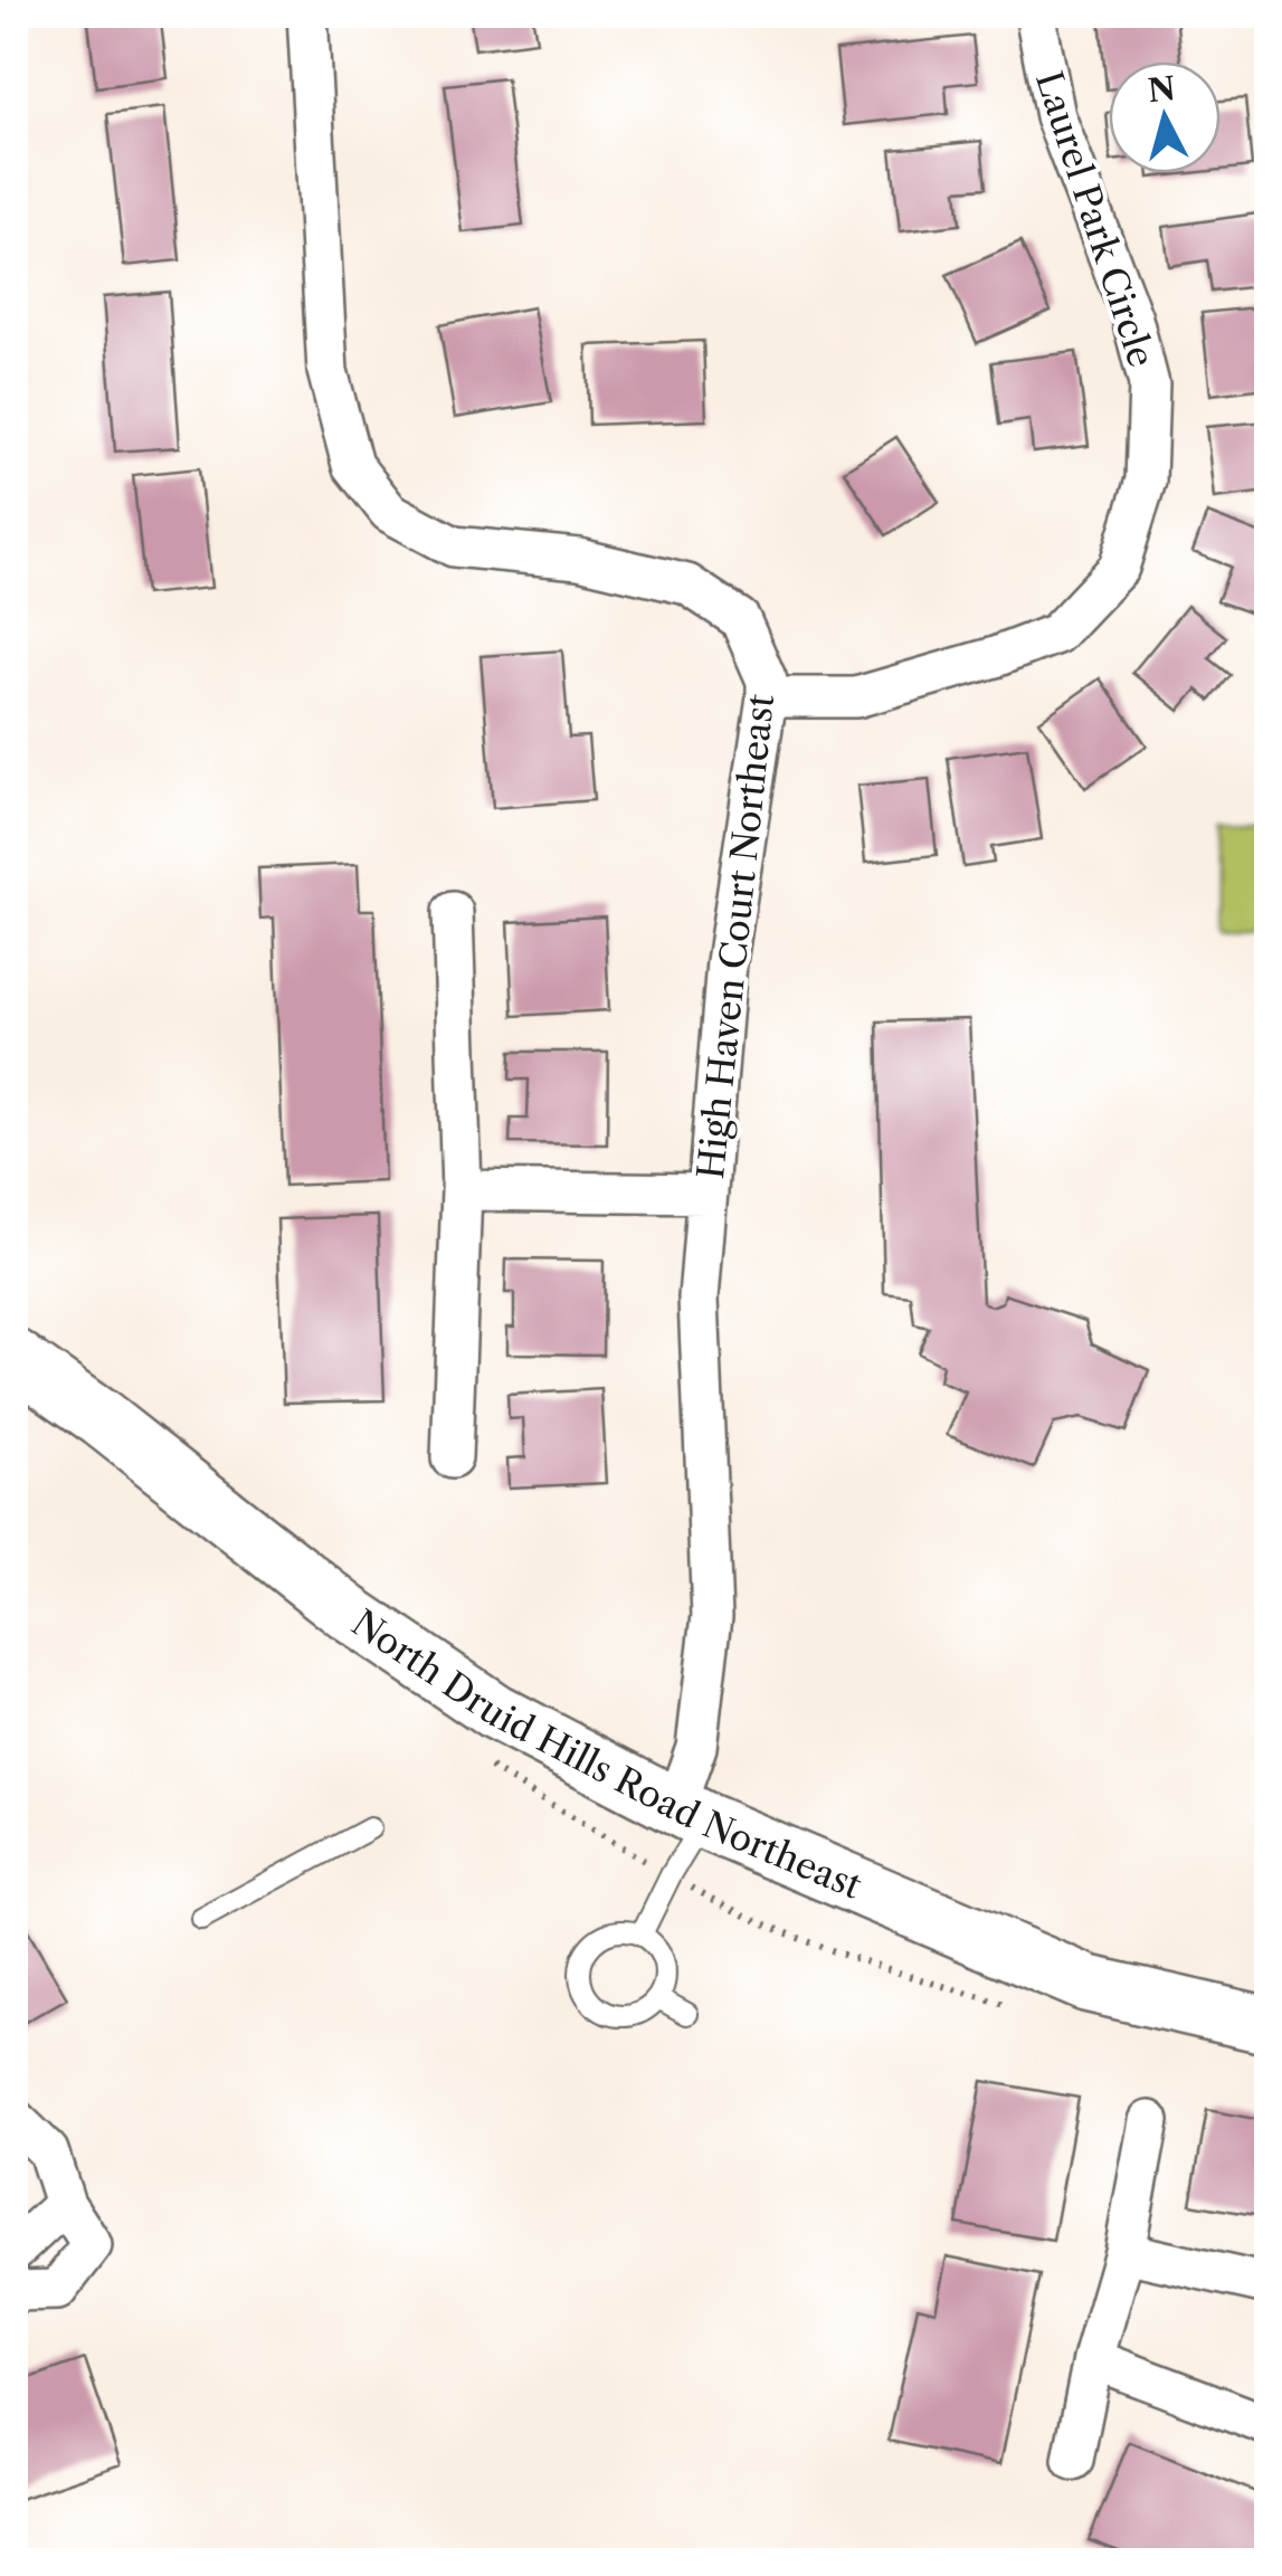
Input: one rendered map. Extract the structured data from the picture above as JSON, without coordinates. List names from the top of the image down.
{
  "streets": {
    "main road": ["North Druid Hills Road Northeast"],
    "street": ["Laurel Park Circle", "High Haven Court Northeast"]
  },
  "crossings": [
    ["Laurel Park Circle", "High Haven Court Northeast"],
    ["High Haven Court Northeast", "North Druid Hills Road Northeast"]
  ],
  "north": "top"
}
